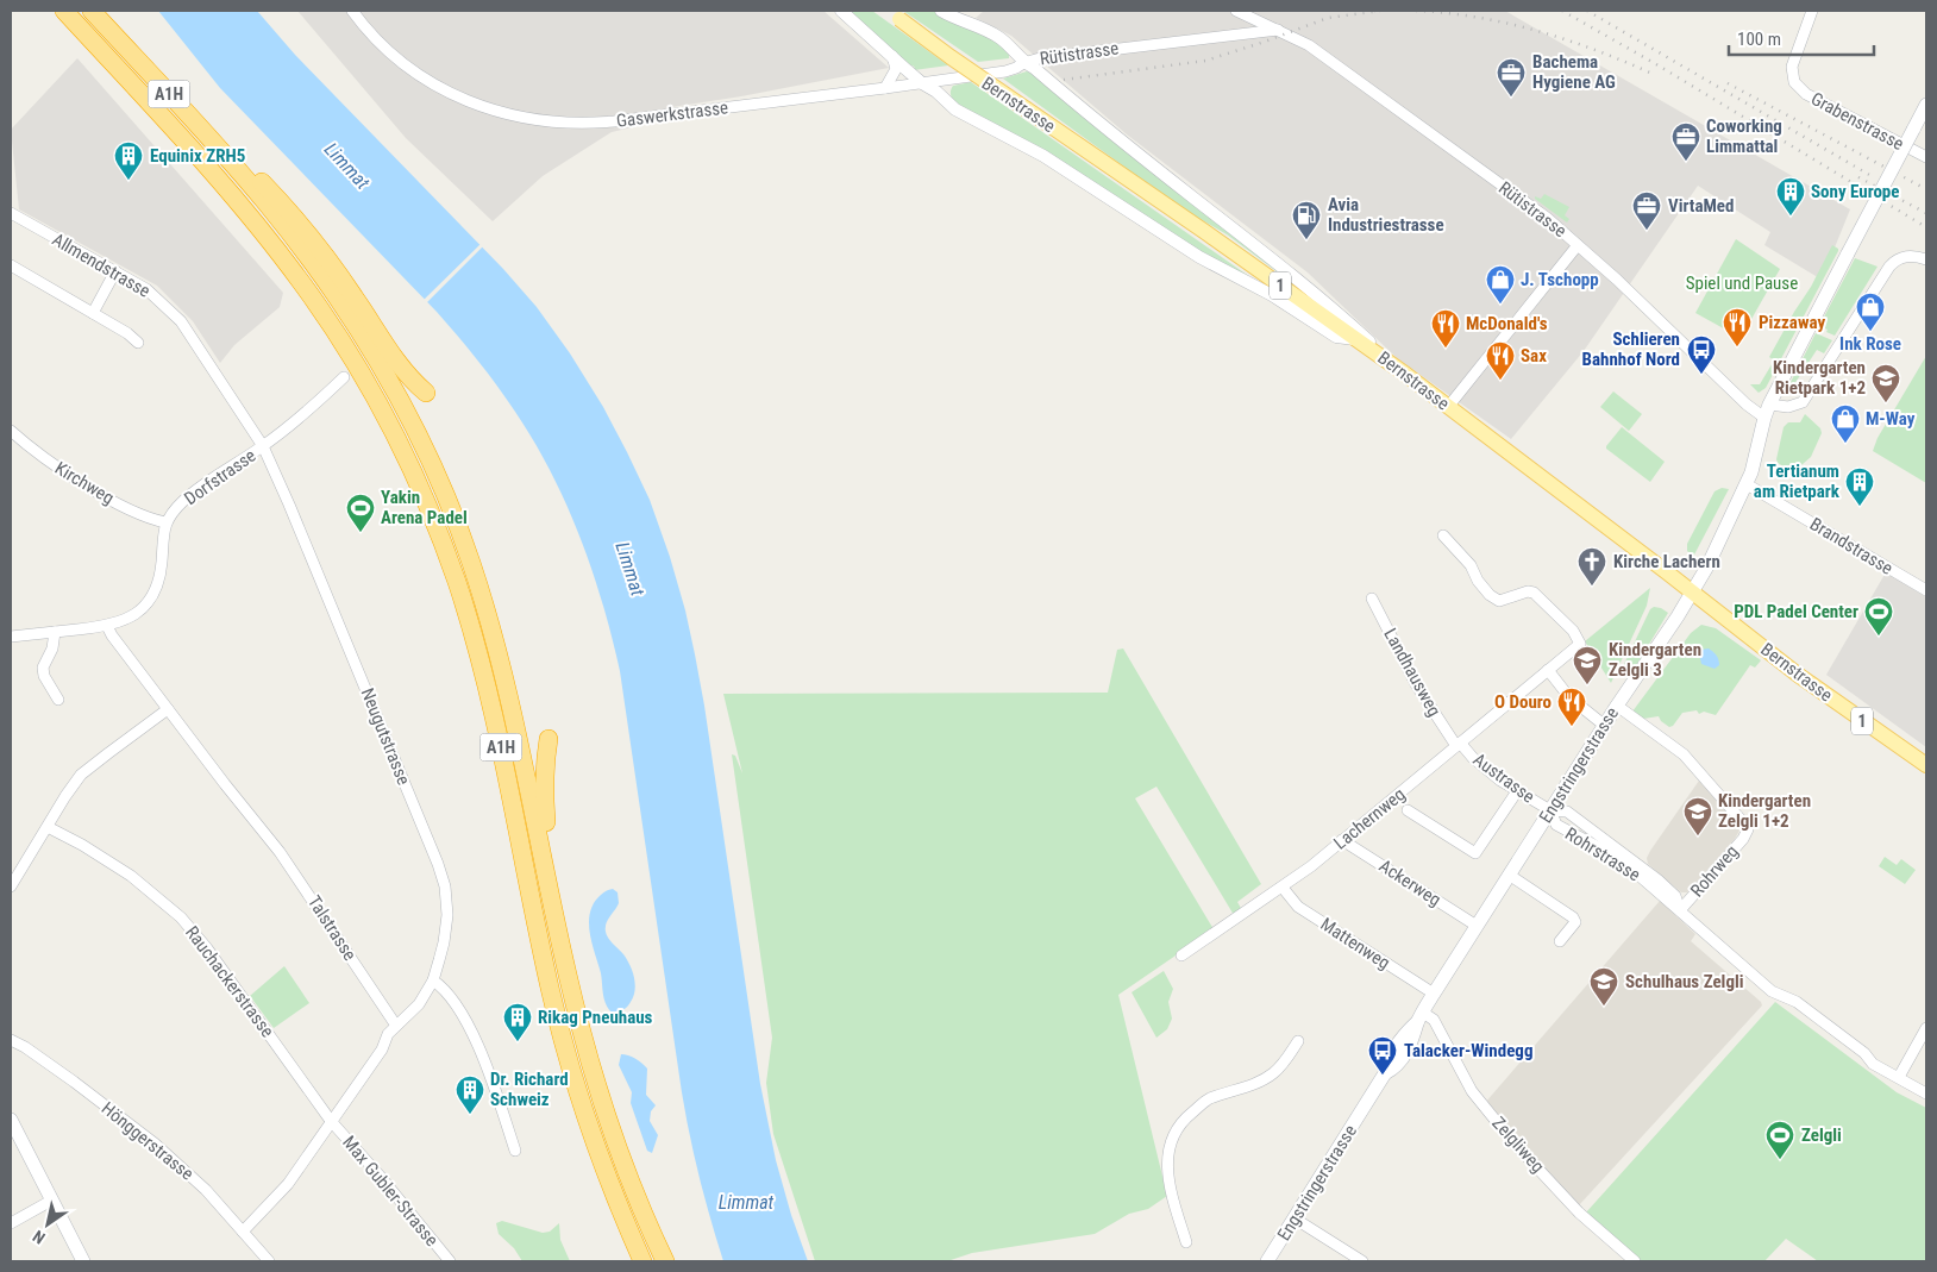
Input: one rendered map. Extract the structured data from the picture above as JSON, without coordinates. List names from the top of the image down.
{
  "streets": {
    "highway": ["A1H"],
    "main road": ["Bernstrasse", "1", "Engstringerstrasse"],
    "street": [
      "Rütistrasse",
      "Gaswerkstrasse",
      "Grabenstrasse",
      "Allmendstrasse",
      "Dorfstrasse",
      "Kirchweg",
      "Brandstrasse",
      "Landhausweg",
      "Neugutstrasse",
      "Austrasse",
      "Lachernweg",
      "Rohrstrasse",
      "Rohrweg",
      "Ackerweg",
      "Talstrasse",
      "Mattenweg",
      "Rauchackerstrasse",
      "Hönggerstrasse",
      "Zelgliweg",
      "Max Gubler-Strasse"
    ]
  },
  "crossings": [
    ["Rütistrasse", "Gaswerkstrasse"],
    ["Rütistrasse", "Engstringerstrasse"],
    ["Bernstrasse", "Engstringerstrasse"],
    ["Allmendstrasse", "Dorfstrasse"],
    ["Allmendstrasse", "Neugutstrasse"],
    ["Dorfstrasse", "Kirchweg"],
    ["Dorfstrasse", "Neugutstrasse"],
    ["Brandstrasse", "Engstringerstrasse"],
    ["Landhausweg", "Austrasse"],
    ["Landhausweg", "Lachernweg"],
    ["Neugutstrasse", "Talstrasse"],
    ["Engstringerstrasse", "Austrasse"],
    ["Engstringerstrasse", "Rohrstrasse"],
    ["Engstringerstrasse", "Rohrweg"],
    ["Engstringerstrasse", "Ackerweg"],
    ["Engstringerstrasse", "Mattenweg"],
    ["Engstringerstrasse", "Zelgliweg"],
    ["Austrasse", "Lachernweg"],
    ["Austrasse", "Rohrstrasse"],
    ["Lachernweg", "Ackerweg"],
    ["Lachernweg", "Mattenweg"],
    ["Rohrstrasse", "Rohrweg"],
    ["Rauchackerstrasse", "Max Gubler-Strasse"]
  ],
  "water": ["Limmat"],
  "parks": ["Spiel und Pause"],
  "places": {
    "office": ["Bachema Hygiene AG", "Coworking Limmattal", "VirtaMed"],
    "building": [
      "Equinix ZRH5",
      "Sony Europe",
      "Tertianum am Rietpark",
      "Rikag Pneuhaus",
      "Dr. Richard Schweiz"
    ],
    "fuel station": ["Avia Industriestrasse"],
    "shop": ["J. Tschopp", "Ink Rose", "M-Way"],
    "restaurant": [
      "Pizzaway",
      "McDonald's",
      "Sax",
      "O Douro"
    ],
    "bus stop": ["Schlieren Bahnhof Nord", "Talacker-Windegg"],
    "school or university": [
      "Kindergarten Rietpark 1+2",
      "Kindergarten Zelgli 3",
      "Kindergarten Zelgli 1+2",
      "Schulhaus Zelgli"
    ],
    "sports": ["Yakin Arena Padel", "PDL Padel Center", "Zelgli"],
    "church": ["Kirche Lachern"]
  },
  "scale_bar": "100 m",
  "north": "bottom left"
}
